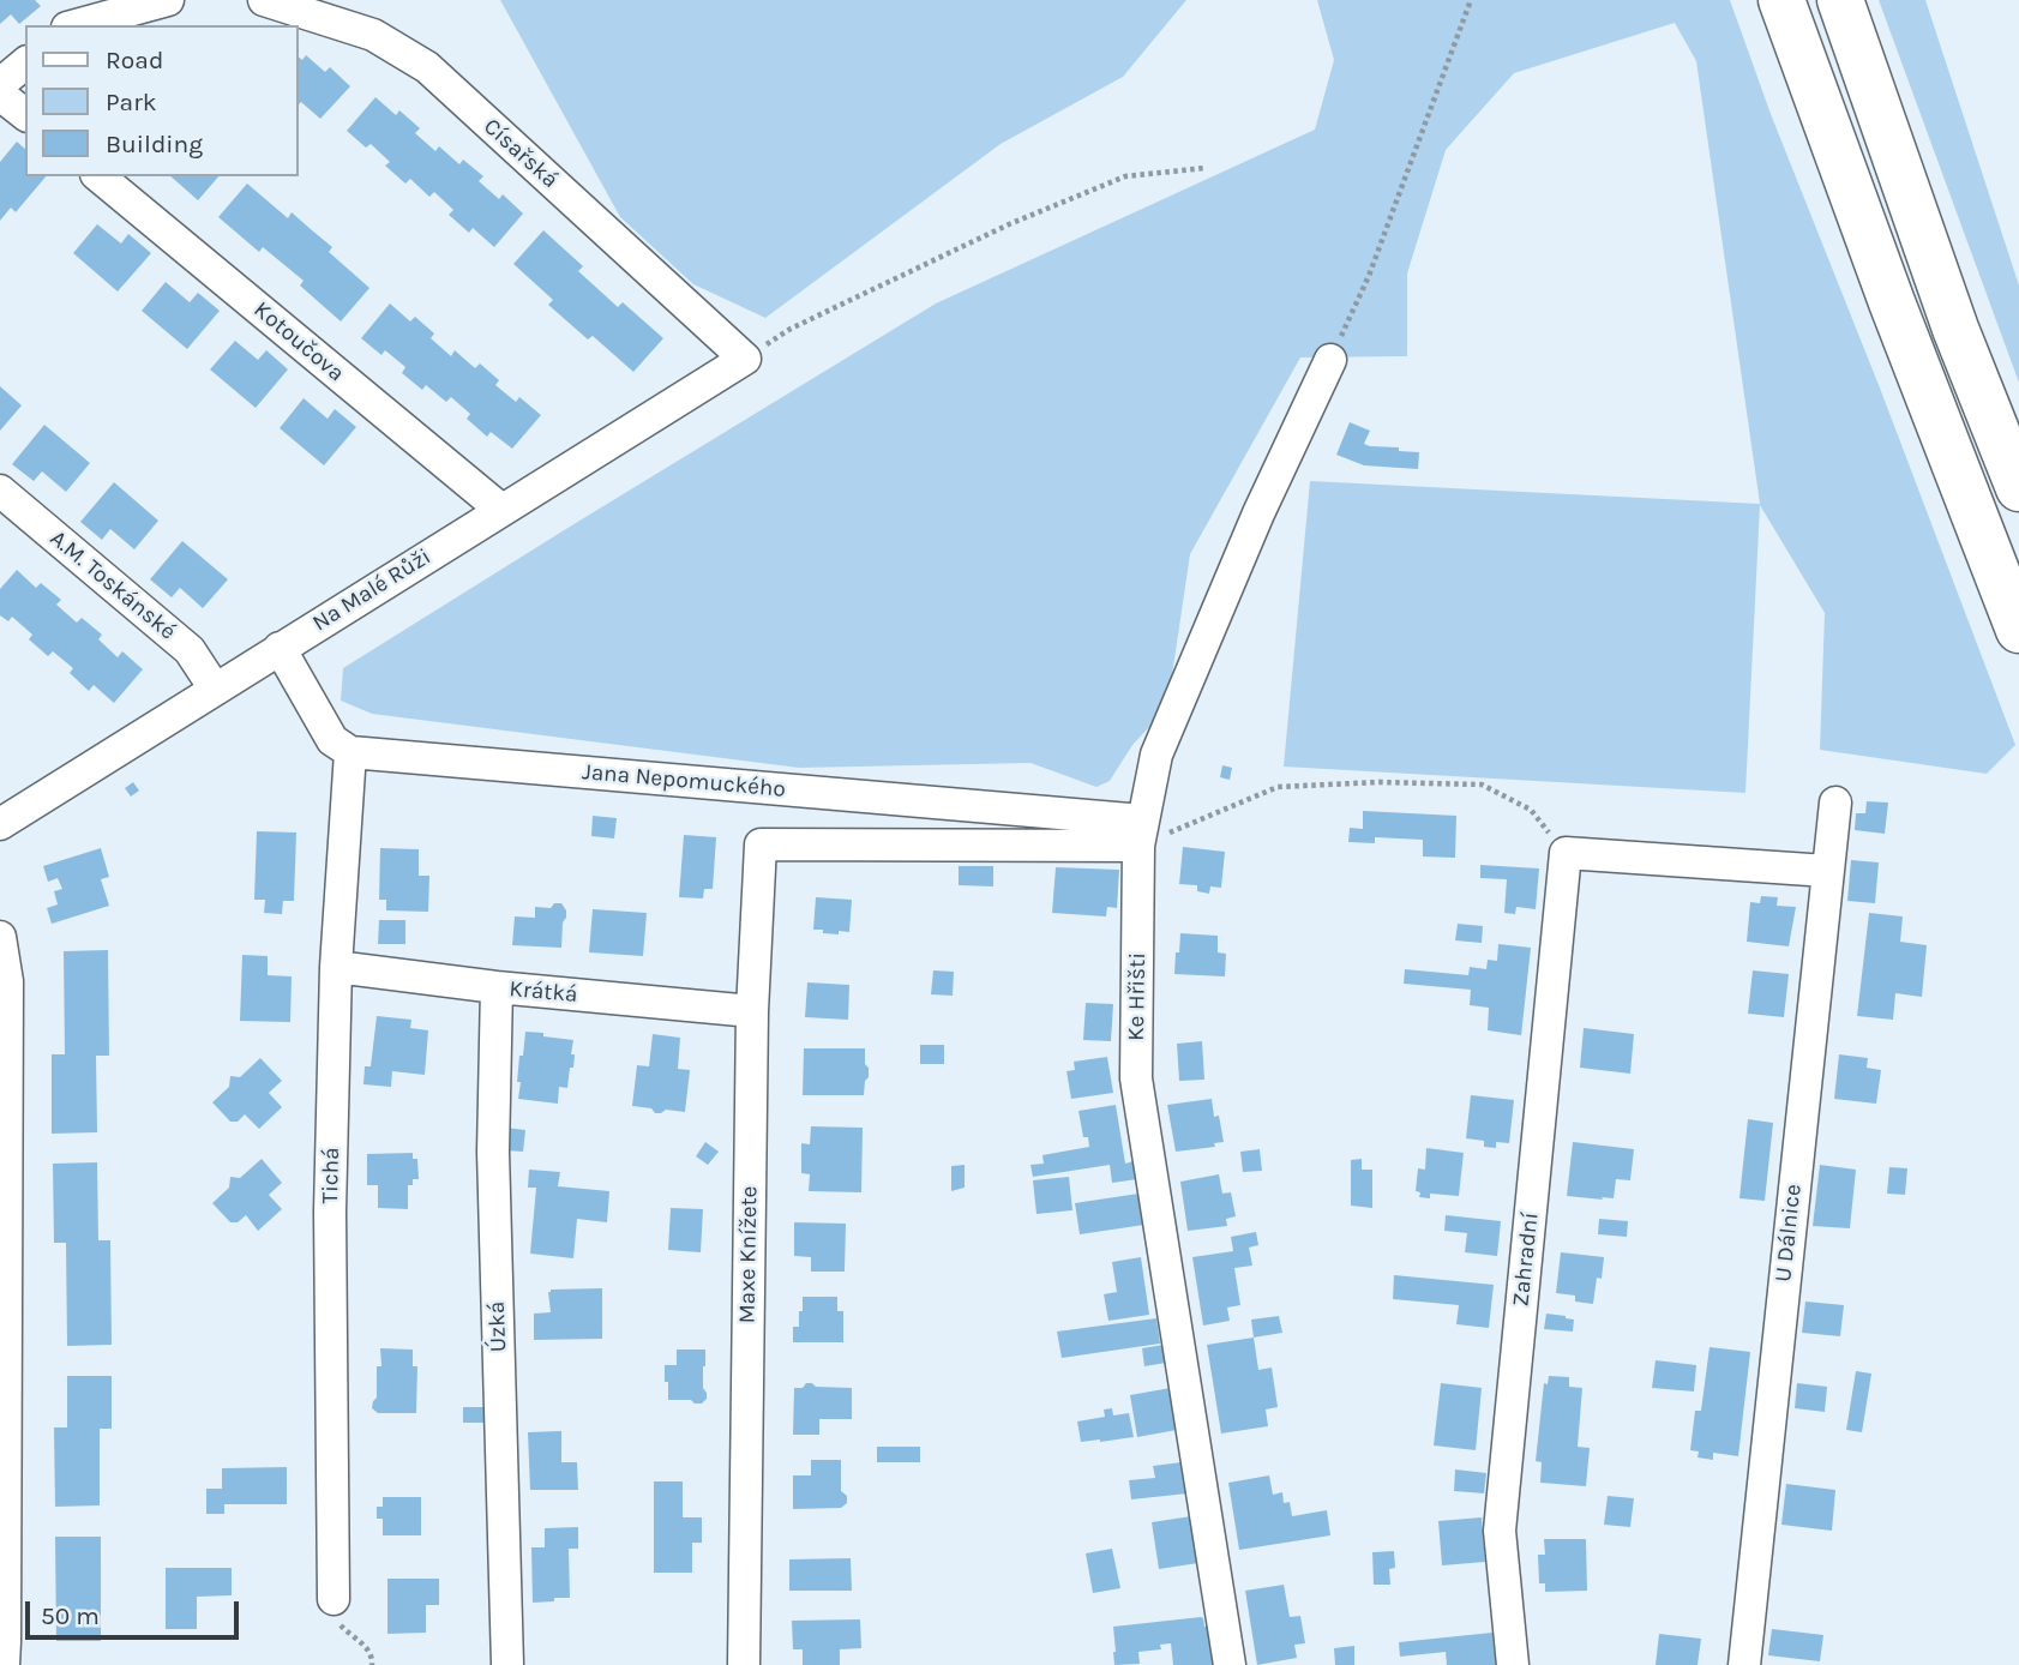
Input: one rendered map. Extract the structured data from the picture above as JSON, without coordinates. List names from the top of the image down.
{
  "streets": {
    "street": [
      "Císařská",
      "Kotoučova",
      "A.M. Toskánské",
      "Na Malé Růži",
      "Jana Nepomuckého",
      "Krátká",
      "Ke Hřišti",
      "Tichá",
      "U Dálnice",
      "Maxe Knížete",
      "Zahradní",
      "Úzká"
    ]
  },
  "crossings": [
    ["Císařská", "Na Malé Růži"],
    ["Kotoučova", "Na Malé Růži"],
    ["A.M. Toskánské", "Na Malé Růži"],
    ["Jana Nepomuckého", "Ke Hřišti"],
    ["Jana Nepomuckého", "Tichá"],
    ["Jana Nepomuckého", "Maxe Knížete"],
    ["Krátká", "Tichá"],
    ["Krátká", "Maxe Knížete"],
    ["Krátká", "Úzká"],
    ["Ke Hřišti", "Maxe Knížete"]
  ],
  "legend": ["Road", "Park", "Building"],
  "scale_bar": "50 m"
}
